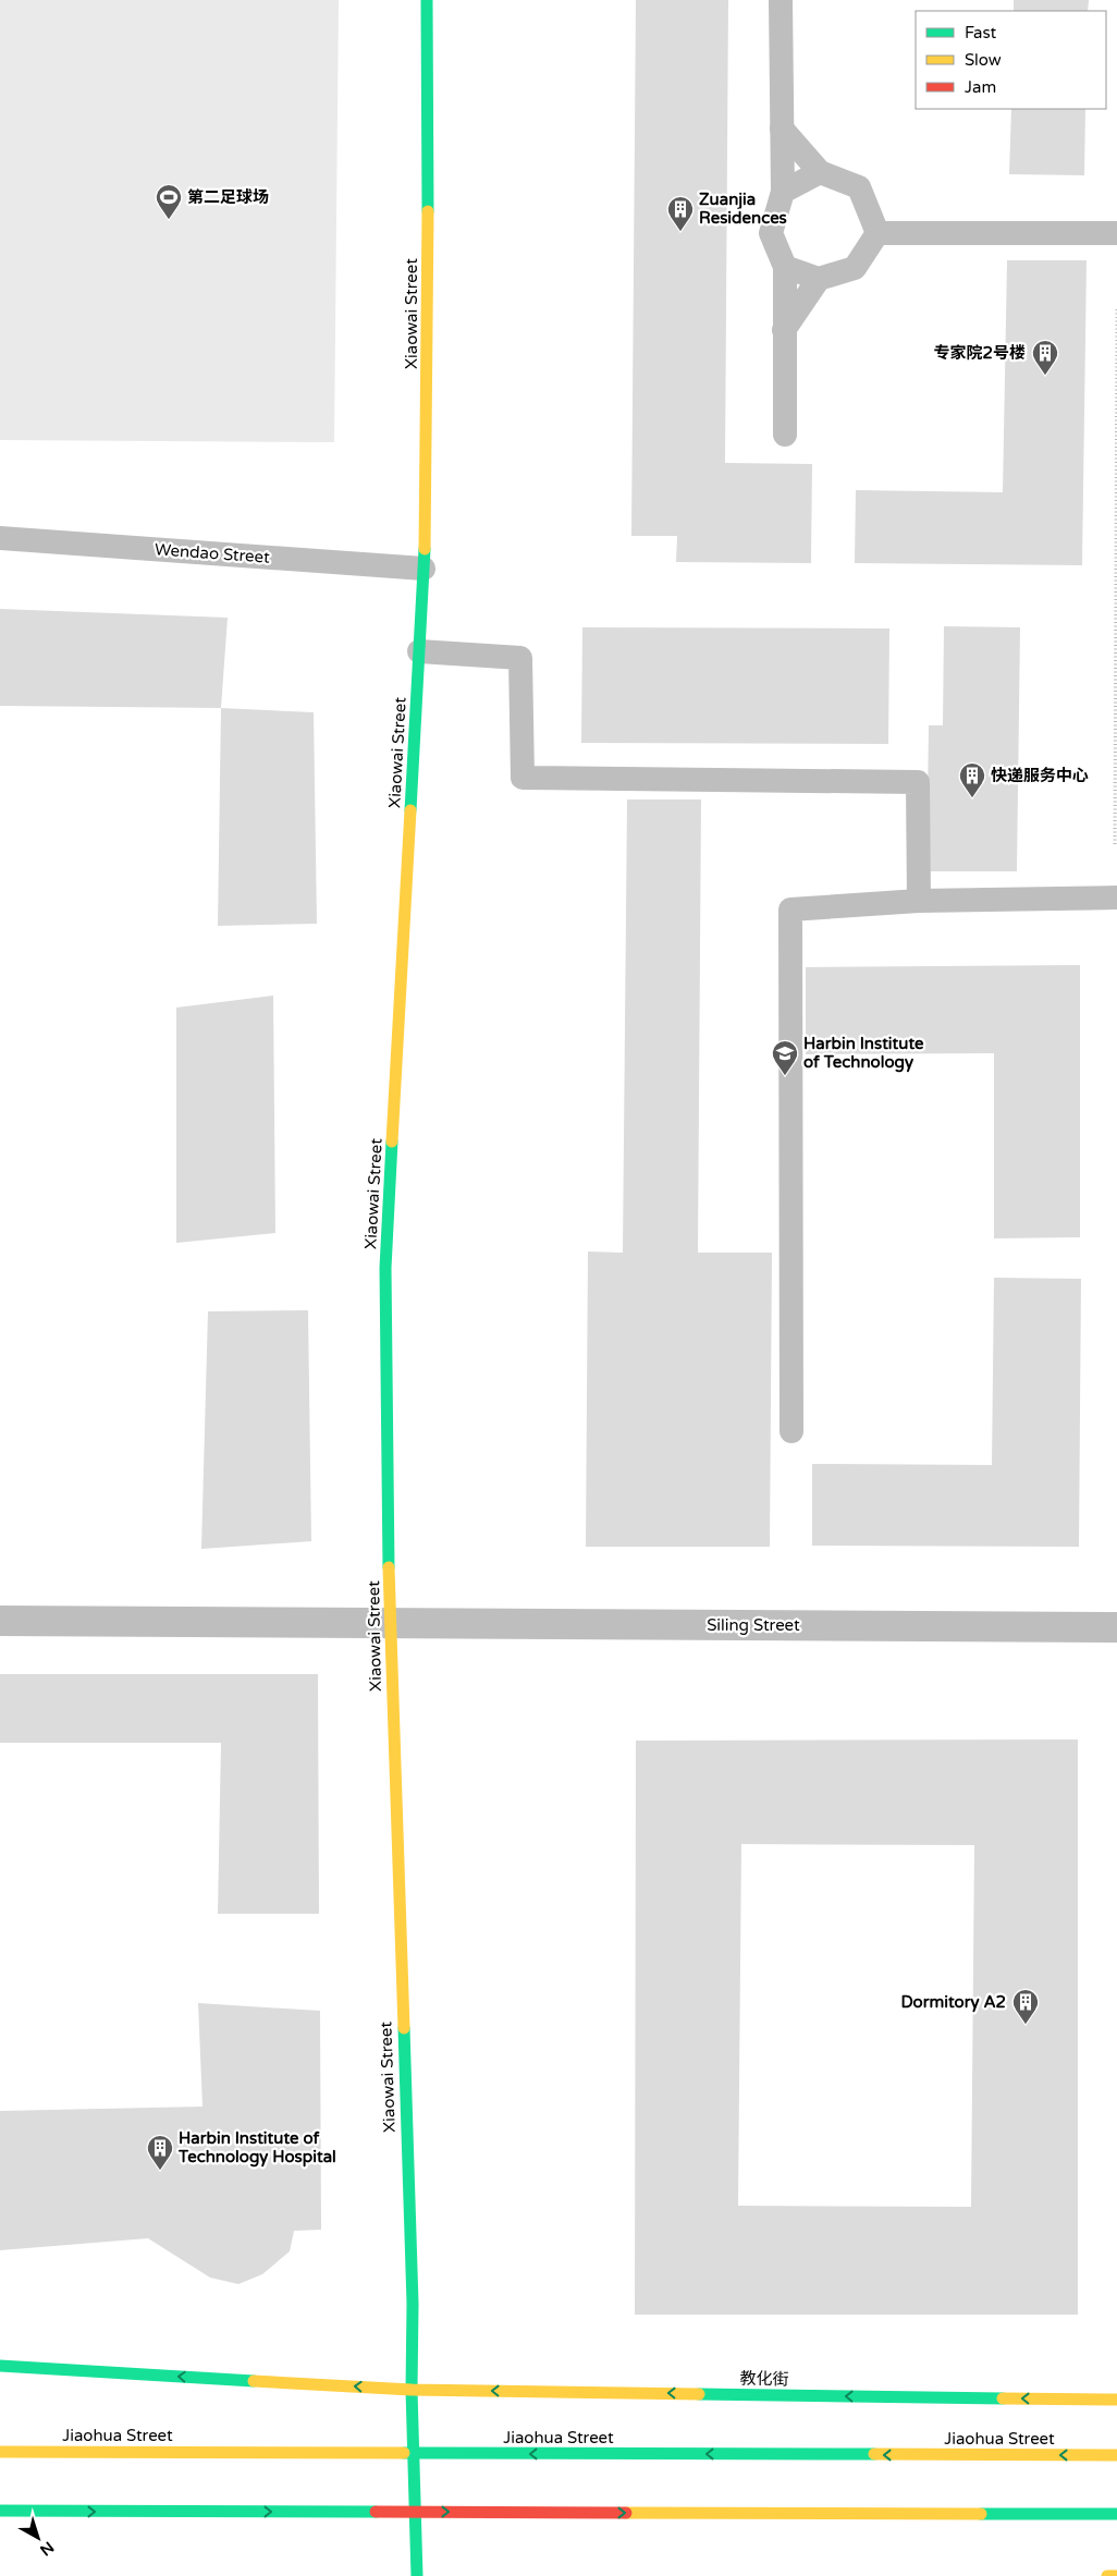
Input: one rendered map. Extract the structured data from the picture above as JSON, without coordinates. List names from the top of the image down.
{
  "streets": {
    "main road": ["Xiaowai Street", "教化街", "Jiaohua Street"],
    "street": ["Siling Street"],
    "lane": ["Wendao Street"]
  },
  "crossings": [
    ["Xiaowai Street", "Wendao Street"],
    ["Xiaowai Street", "Siling Street"],
    ["Xiaowai Street", "教化街"]
  ],
  "one_way": ["教化街"],
  "places": {
    "sports": ["第二足球场"],
    "building": [
      "Zuanjia Residences",
      "专家院2号楼",
      "快递服务中心",
      "Dormitory A2",
      "Harbin Institute of Technology Hospital"
    ],
    "school or university": ["Harbin Institute of Technology"]
  },
  "legend": ["Fast", "Slow", "Jam"],
  "north": "bottom right"
}
